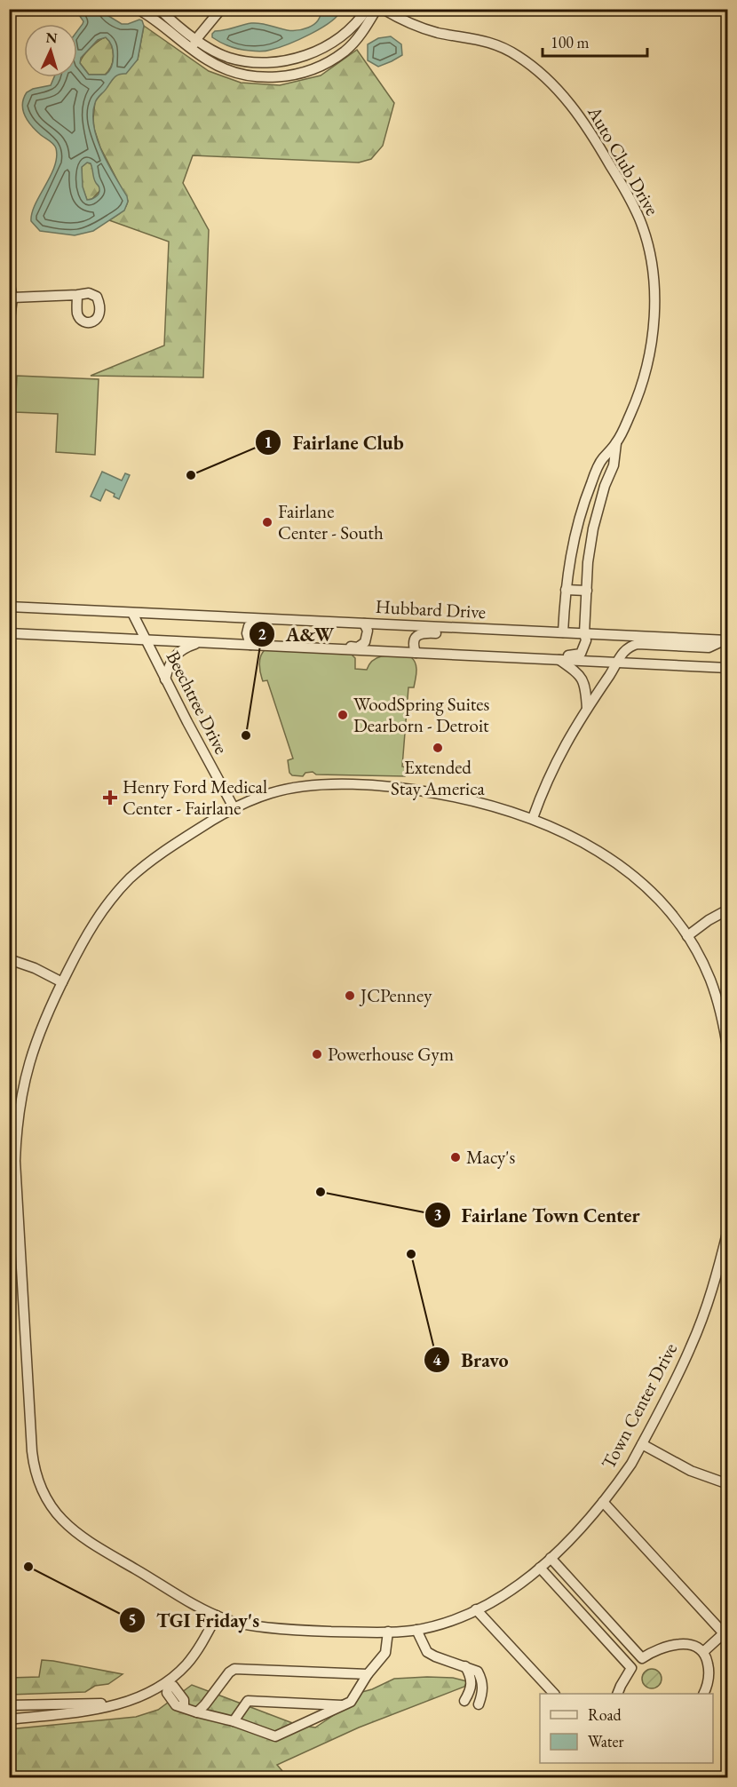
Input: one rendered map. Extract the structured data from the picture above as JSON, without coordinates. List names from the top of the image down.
{
  "streets": {
    "street": [
      "Auto Club Drive",
      "Hubbard Drive",
      "Beechtree Drive",
      "Town Center Drive"
    ]
  },
  "crossings": [
    ["Auto Club Drive", "Hubbard Drive"],
    ["Beechtree Drive", "Town Center Drive"]
  ],
  "places": {
    "other": [
      "Fairlane Club",
      "Fairlane Center - South",
      "WoodSpring Suites Dearborn - Detroit",
      "A&W",
      "Extended Stay America",
      "JCPenney",
      "Powerhouse Gym",
      "Macy's",
      "Fairlane Town Center",
      "Bravo",
      "TGI Friday's"
    ],
    "health": ["Henry Ford Medical Center - Fairlane"]
  },
  "legend": ["Road", "Water"],
  "scale_bar": "100 m",
  "north": "top"
}
